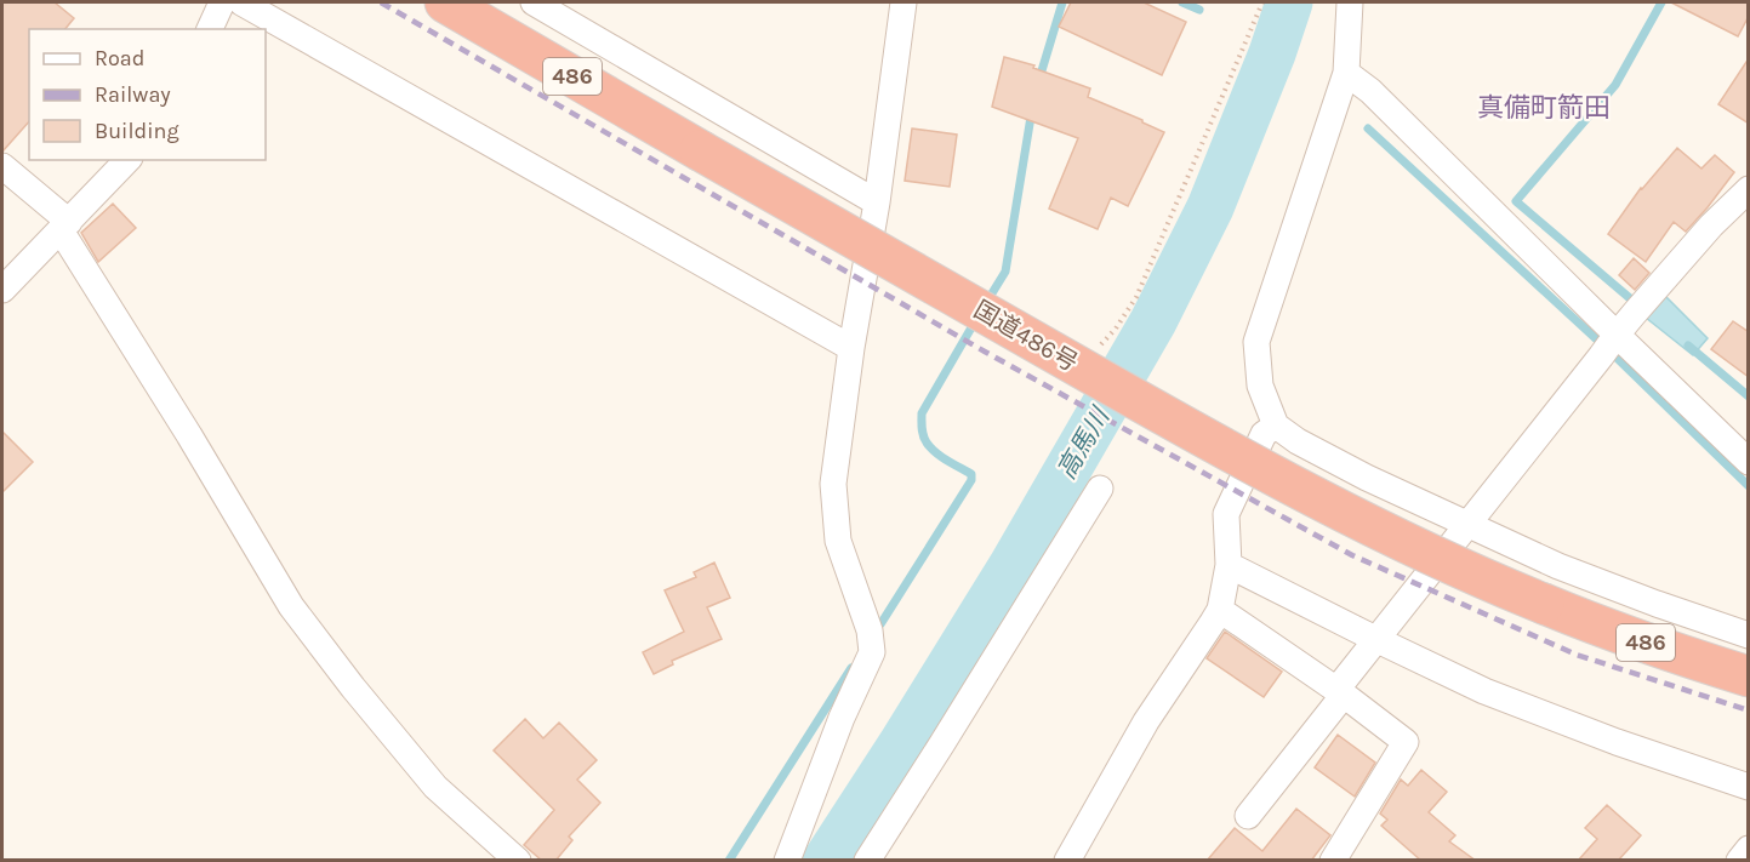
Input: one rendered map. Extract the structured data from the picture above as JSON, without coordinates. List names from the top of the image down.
{
  "streets": {
    "highway": ["486", "国道486号"]
  },
  "districts": ["真備町箭田"],
  "water": ["高馬川"],
  "legend": ["Road", "Railway", "Building"]
}
